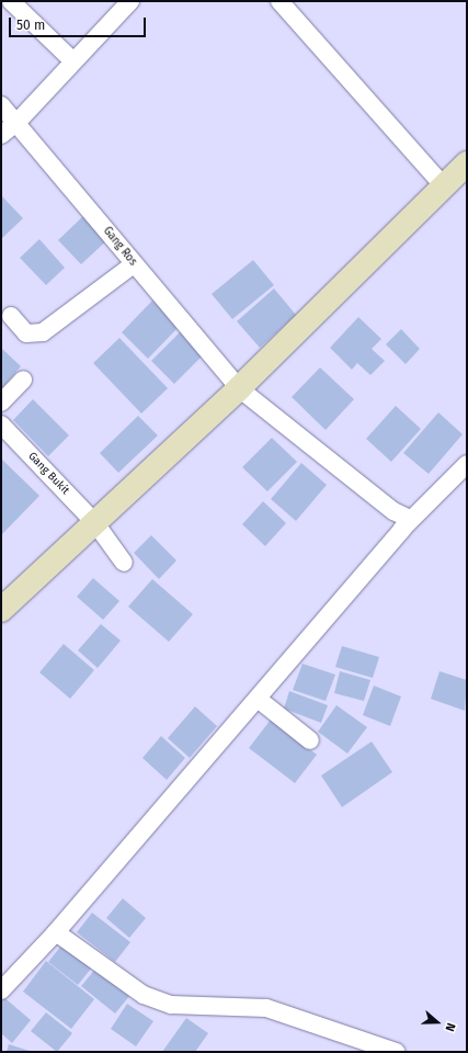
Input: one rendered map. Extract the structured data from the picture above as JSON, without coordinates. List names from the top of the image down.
{
  "streets": {
    "street": ["Gang Ros", "Gang Bukit"]
  },
  "scale_bar": "50 m",
  "north": "right"
}
